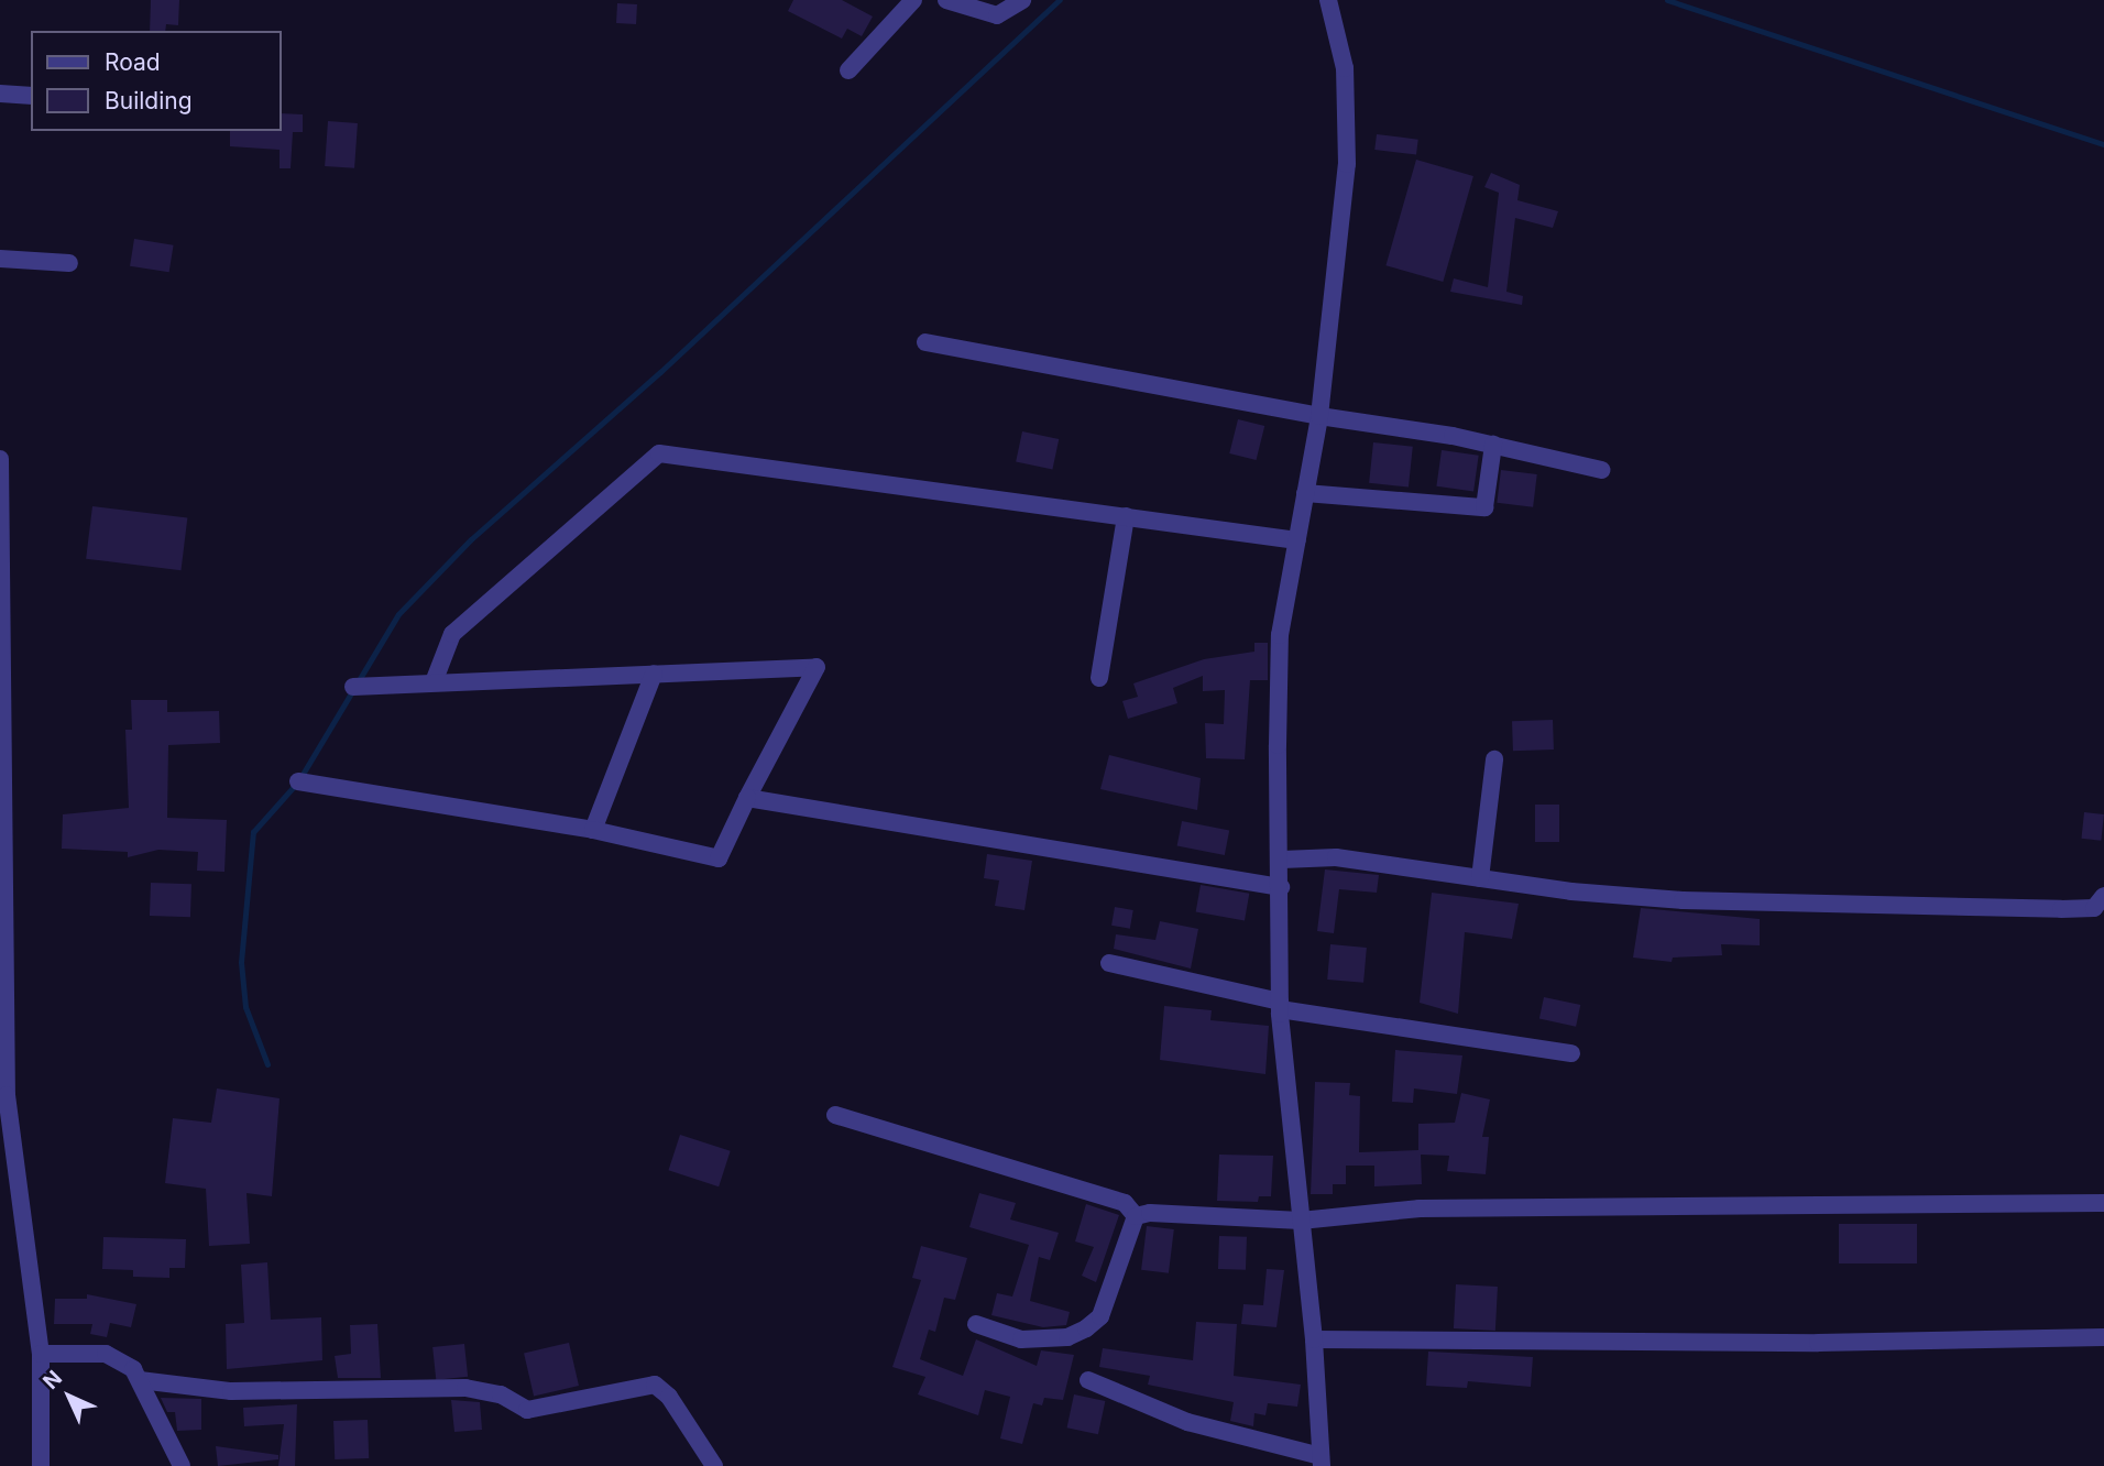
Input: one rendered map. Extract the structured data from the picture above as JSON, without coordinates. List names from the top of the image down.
{
  "legend": ["Road", "Building"],
  "north": "top left"
}
